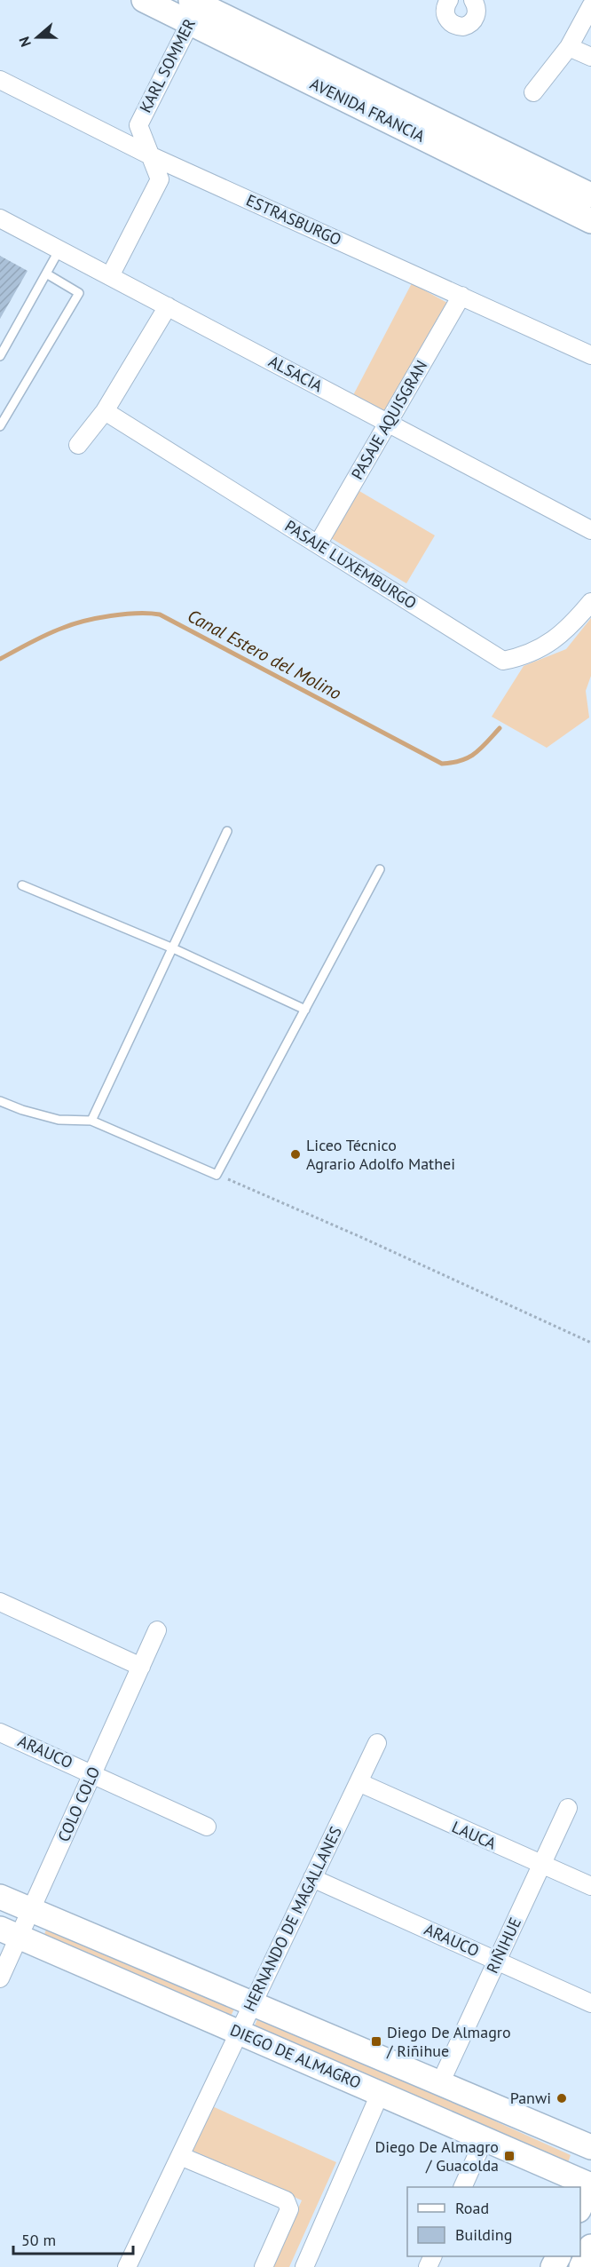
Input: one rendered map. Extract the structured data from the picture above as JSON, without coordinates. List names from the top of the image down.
{
  "streets": {
    "main road": ["AVENIDA FRANCIA", "DIEGO DE ALMAGRO"],
    "street": [
      "KARL SOMMER",
      "ESTRASBURGO",
      "ALSACIA",
      "PASAJE AQUISGRAN",
      "PASAJE LUXEMBURGO",
      "ARAUCO",
      "COLO COLO",
      "LAUCA",
      "HERNANDO DE MAGALLANES",
      "RIÑIHUE"
    ]
  },
  "crossings": [
    ["KARL SOMMER", "AVENIDA FRANCIA"],
    ["KARL SOMMER", "ESTRASBURGO"],
    ["KARL SOMMER", "ALSACIA"],
    ["ESTRASBURGO", "PASAJE AQUISGRAN"],
    ["ALSACIA", "PASAJE AQUISGRAN"],
    ["PASAJE AQUISGRAN", "PASAJE LUXEMBURGO"],
    ["ARAUCO", "COLO COLO"],
    ["ARAUCO", "HERNANDO DE MAGALLANES"],
    ["ARAUCO", "RIÑIHUE"],
    ["COLO COLO", "DIEGO DE ALMAGRO"],
    ["LAUCA", "HERNANDO DE MAGALLANES"],
    ["LAUCA", "RIÑIHUE"],
    ["HERNANDO DE MAGALLANES", "DIEGO DE ALMAGRO"],
    ["RIÑIHUE", "DIEGO DE ALMAGRO"]
  ],
  "water": ["Canal Estero del Molino"],
  "places": {
    "other": ["Liceo Técnico Agrario Adolfo Mathei", "Panwi"],
    "transit": ["Diego De Almagro / Riñihue", "Diego De Almagro / Guacolda"]
  },
  "legend": ["Road", "Building"],
  "scale_bar": "50 m",
  "north": "left"
}
